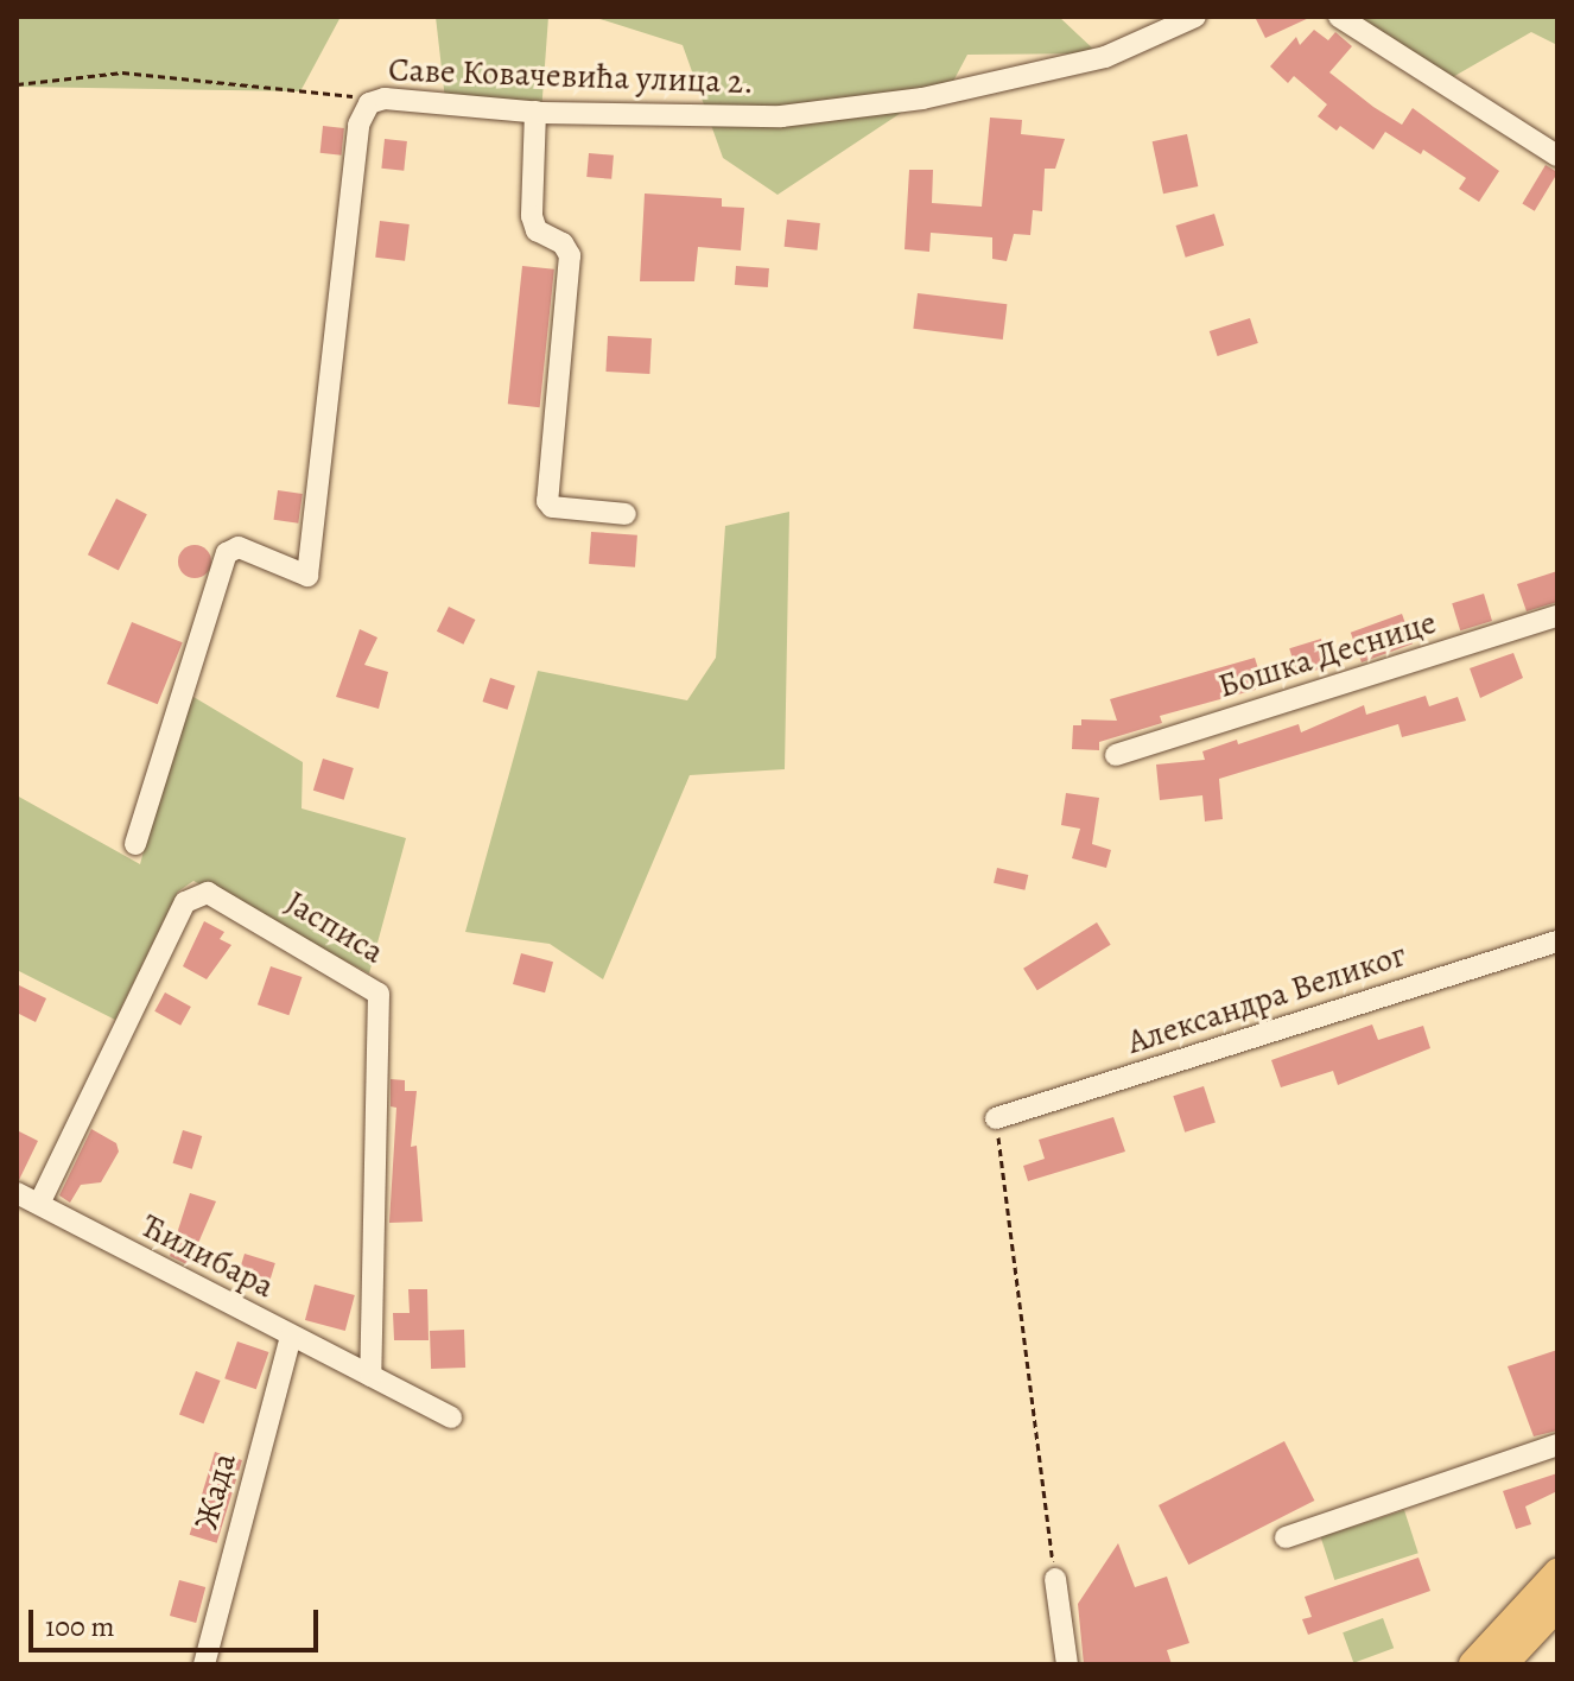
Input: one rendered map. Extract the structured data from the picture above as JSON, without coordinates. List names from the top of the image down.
{
  "streets": {
    "street": [
      "Саве Ковачевића улица 2.",
      "Бошка Деснице",
      "Јасписа",
      "Александра Великог",
      "Ћилибара",
      "Жада"
    ]
  },
  "crossings": [
    ["Јасписа", "Ћилибара"],
    ["Ћилибара", "Жада"]
  ],
  "scale_bar": "100 m"
}
